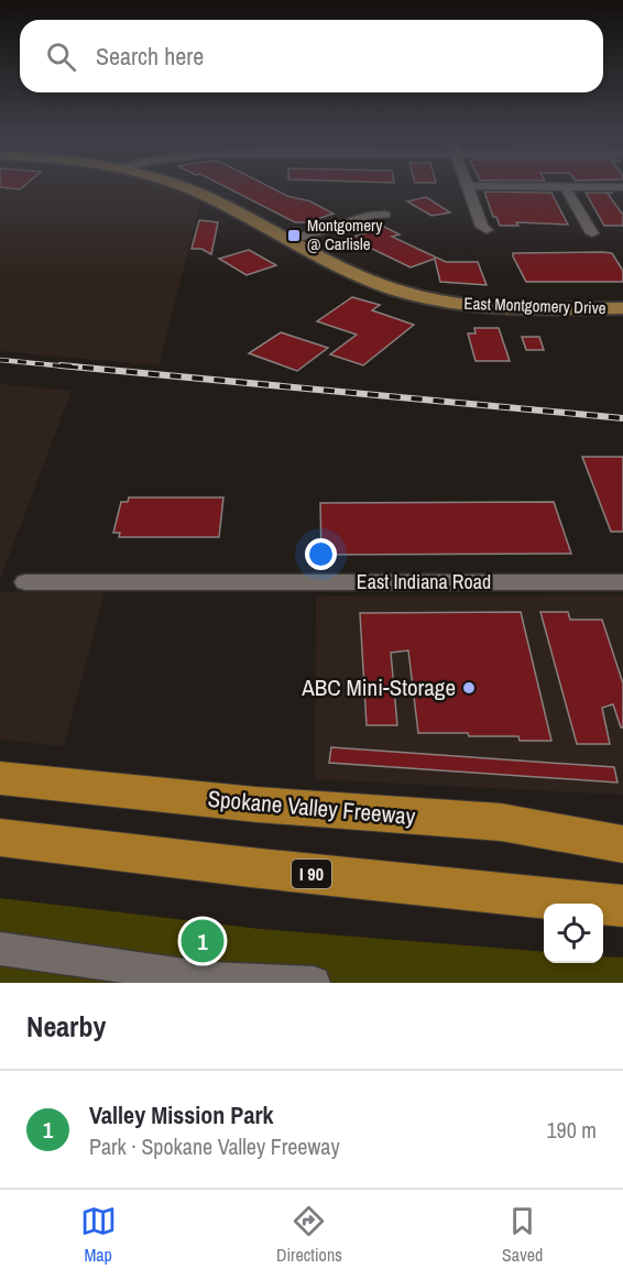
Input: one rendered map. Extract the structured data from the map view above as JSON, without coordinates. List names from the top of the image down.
{
  "streets": {
    "highway": ["Spokane Valley Freeway", "I 90"],
    "main road": ["East Montgomery Drive"],
    "street": ["East Indiana Road"]
  },
  "places": {
    "transit": ["Montgomery @ Carlisle"],
    "other": ["ABC Mini-Storage"]
  },
  "page": {
    "search": "Search here",
    "pins": "1",
    "heading": "Nearby",
    "list": [
      {
        "mark": "1",
        "name": "Valley Mission Park",
        "note": "Park · Spokane Valley Freeway",
        "value": "190 m"
      }
    ],
    "nav": ["Map", "Directions", "Saved"]
  }
}
